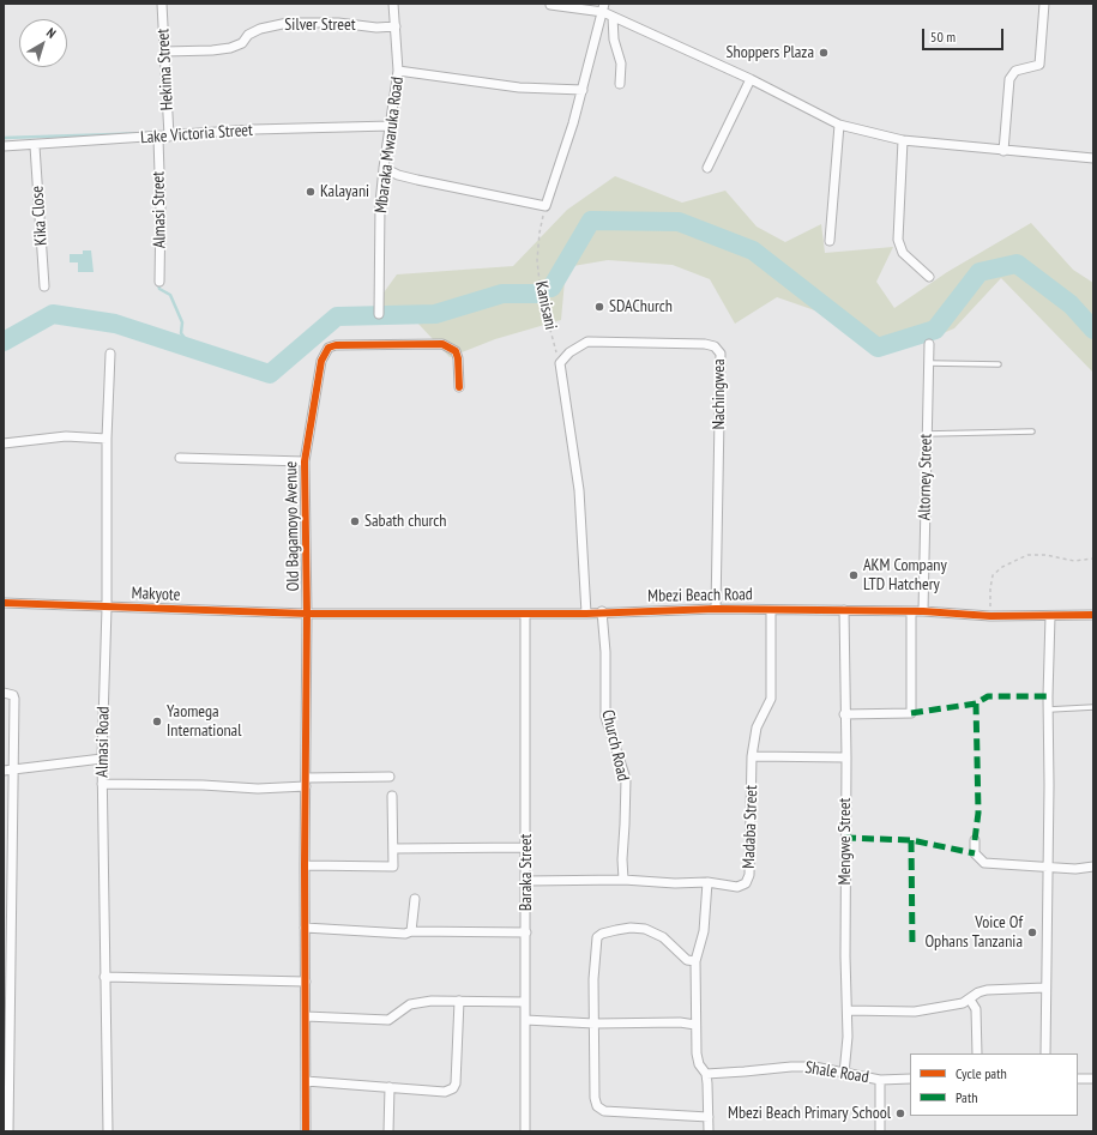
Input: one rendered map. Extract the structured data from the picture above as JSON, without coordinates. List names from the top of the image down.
{
  "streets": {
    "street": [
      "Silver Street",
      "Hekima Street",
      "Lake Victoria Street",
      "Mbaraka Mwaruka Road",
      "Almasi Street",
      "Kika Close",
      "Nachingwea",
      "Altorney Street",
      "Old Bagamoyo Avenue",
      "Makyote",
      "Mbezi Beach Road",
      "Almasi Road",
      "Church Road",
      "Madaba Street",
      "Mengwe Street",
      "Baraka Street",
      "Shale Road"
    ],
    "path": ["Kanisani"]
  },
  "crossings": [
    ["Silver Street", "Hekima Street"],
    ["Silver Street", "Mbaraka Mwaruka Road"],
    ["Hekima Street", "Lake Victoria Street"],
    ["Lake Victoria Street", "Mbaraka Mwaruka Road"],
    ["Lake Victoria Street", "Almasi Street"],
    ["Lake Victoria Street", "Kika Close"],
    ["Kanisani", "Nachingwea"],
    ["Nachingwea", "Mbezi Beach Road"],
    ["Altorney Street", "Mbezi Beach Road"],
    ["Old Bagamoyo Avenue", "Makyote"],
    ["Old Bagamoyo Avenue", "Mbezi Beach Road"],
    ["Makyote", "Mbezi Beach Road"],
    ["Makyote", "Almasi Road"],
    ["Mbezi Beach Road", "Church Road"],
    ["Mbezi Beach Road", "Madaba Street"],
    ["Mbezi Beach Road", "Mengwe Street"],
    ["Mbezi Beach Road", "Baraka Street"],
    ["Church Road", "Madaba Street"],
    ["Madaba Street", "Baraka Street"],
    ["Mengwe Street", "Shale Road"]
  ],
  "places": [
    "Shoppers Plaza",
    "Kalayani",
    "SDAChurch",
    "Sabath church",
    "AKM Company LTD Hatchery",
    "Yaomega International",
    "Voice Of Ophans Tanzania",
    "Mbezi Beach Primary School"
  ],
  "legend": ["Cycle path", "Path"],
  "scale_bar": "50 m",
  "north": "top right"
}
